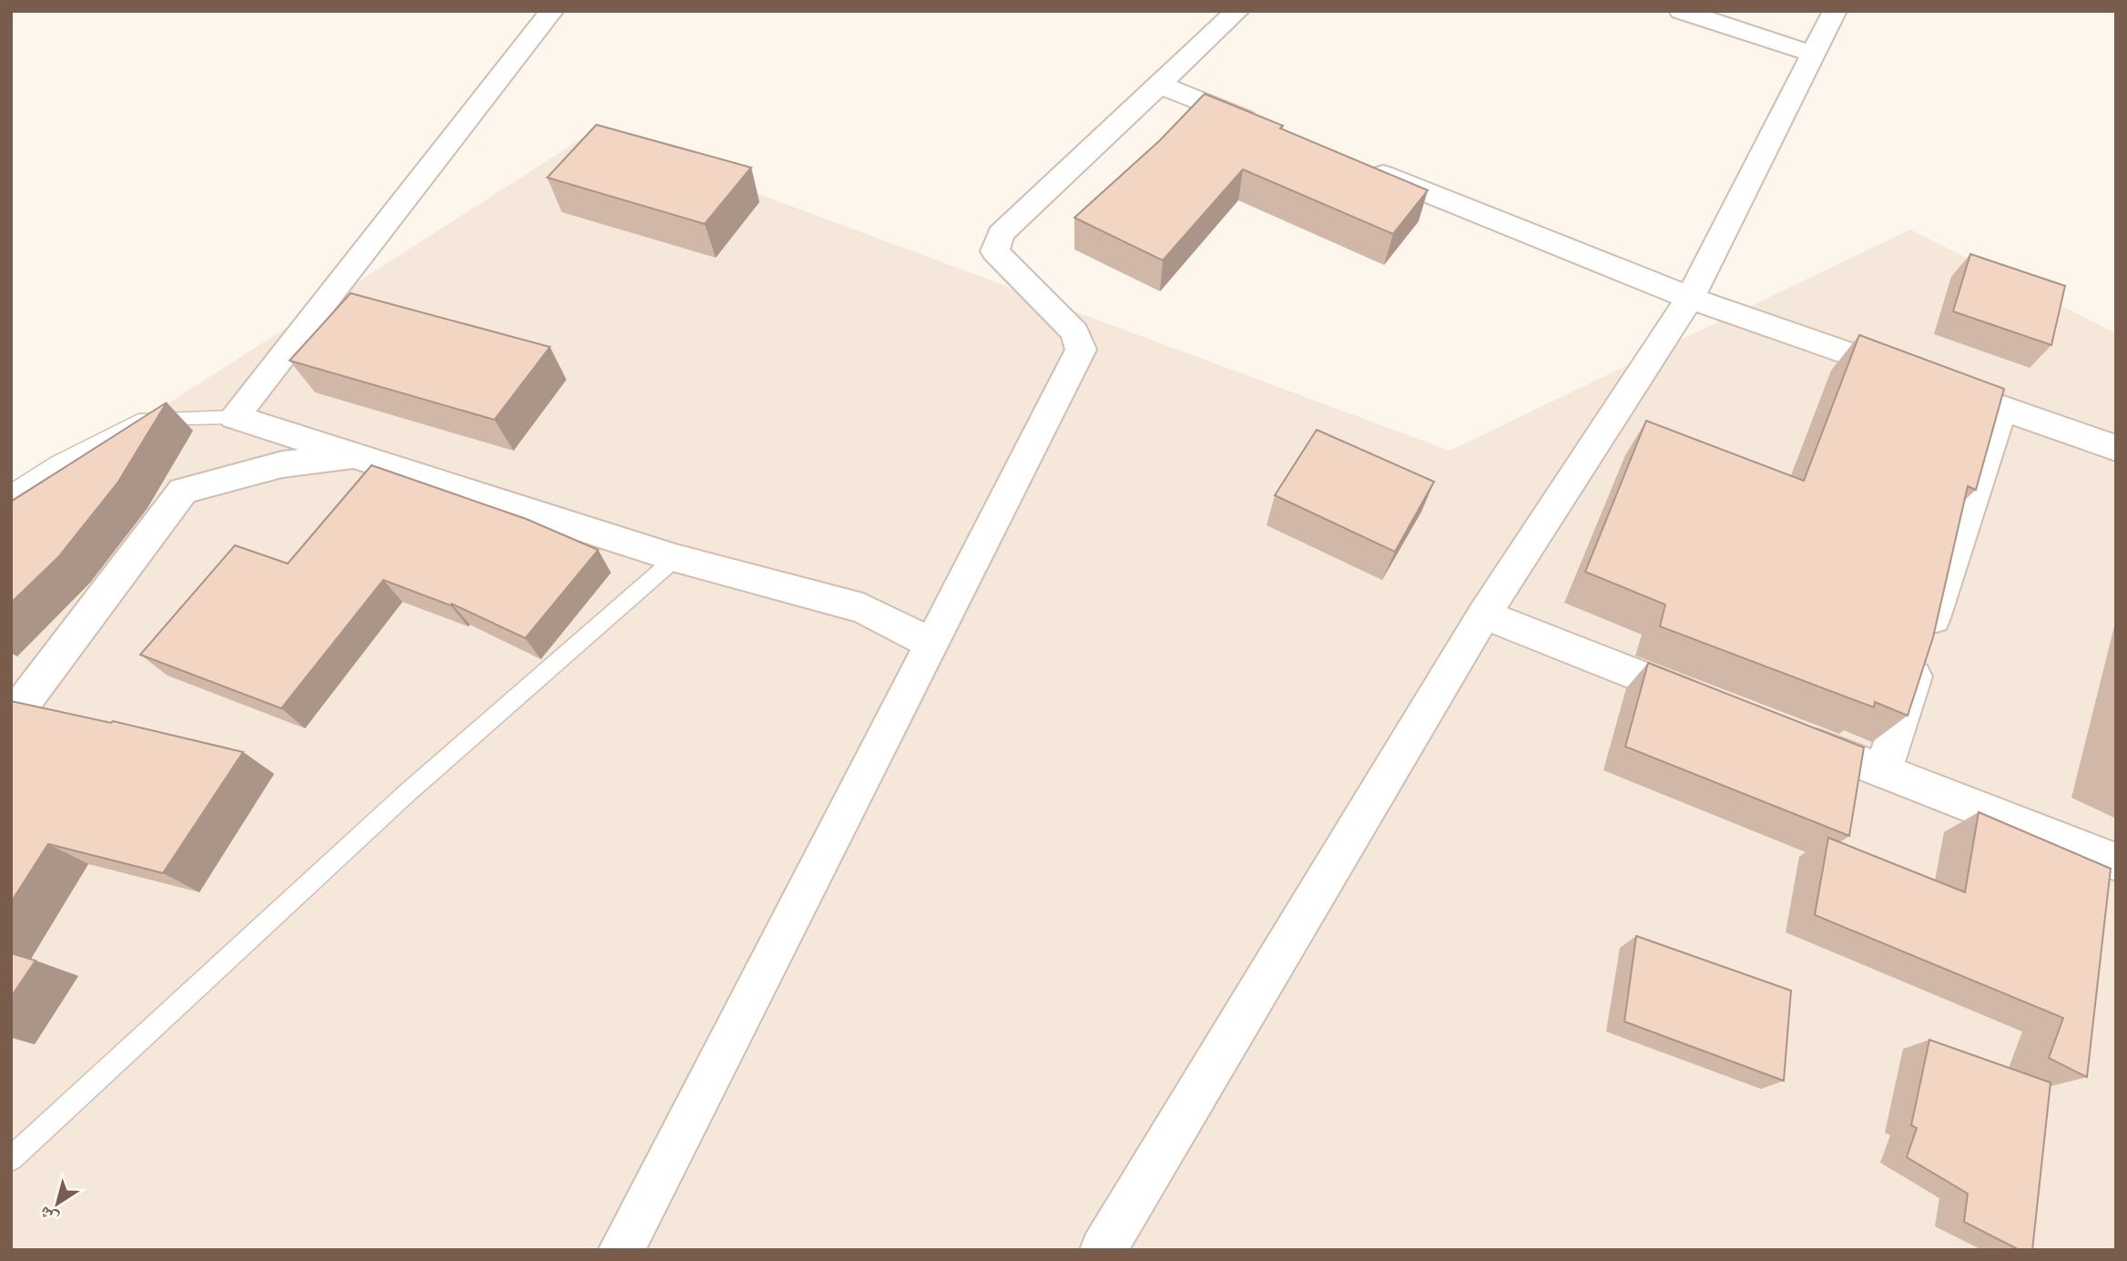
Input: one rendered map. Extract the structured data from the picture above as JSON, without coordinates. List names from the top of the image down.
{
  "north": "bottom left"
}
